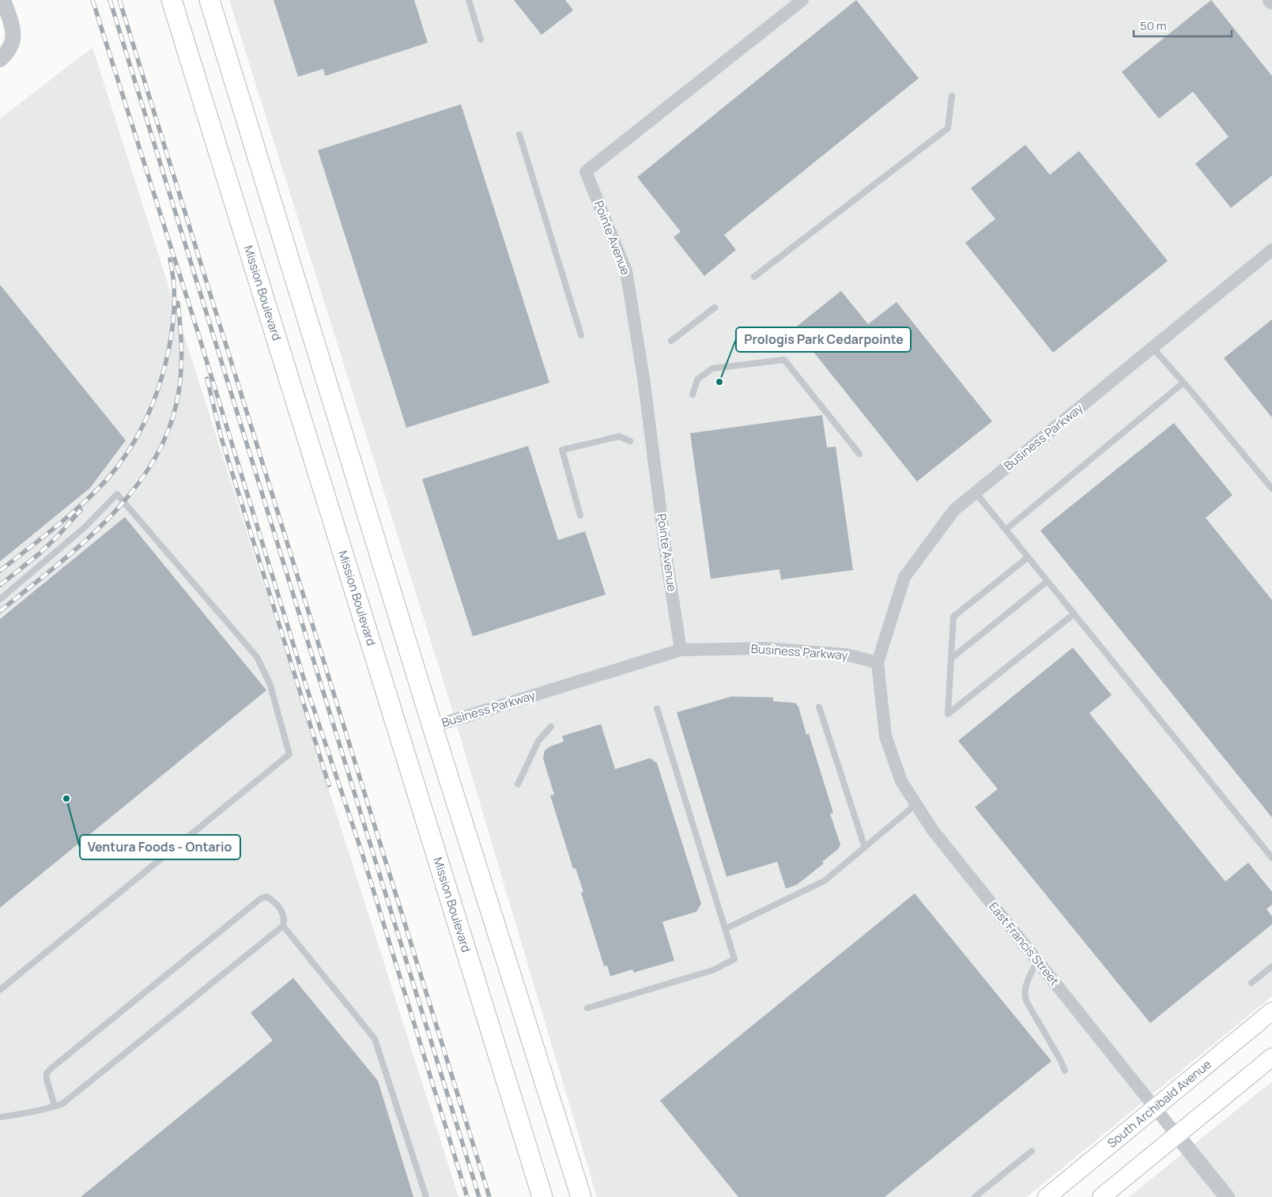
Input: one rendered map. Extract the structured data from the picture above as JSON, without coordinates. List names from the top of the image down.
{
  "streets": {
    "main road": ["Mission Boulevard", "South Archibald Avenue"],
    "street": ["Pointe Avenue", "Business Parkway", "East Francis Street"]
  },
  "crossings": [
    ["Pointe Avenue", "Business Parkway"],
    ["Business Parkway", "East Francis Street"],
    ["East Francis Street", "South Archibald Avenue"]
  ],
  "places": ["Prologis Park Cedarpointe", "Ventura Foods - Ontario"],
  "scale_bar": "50 m"
}
